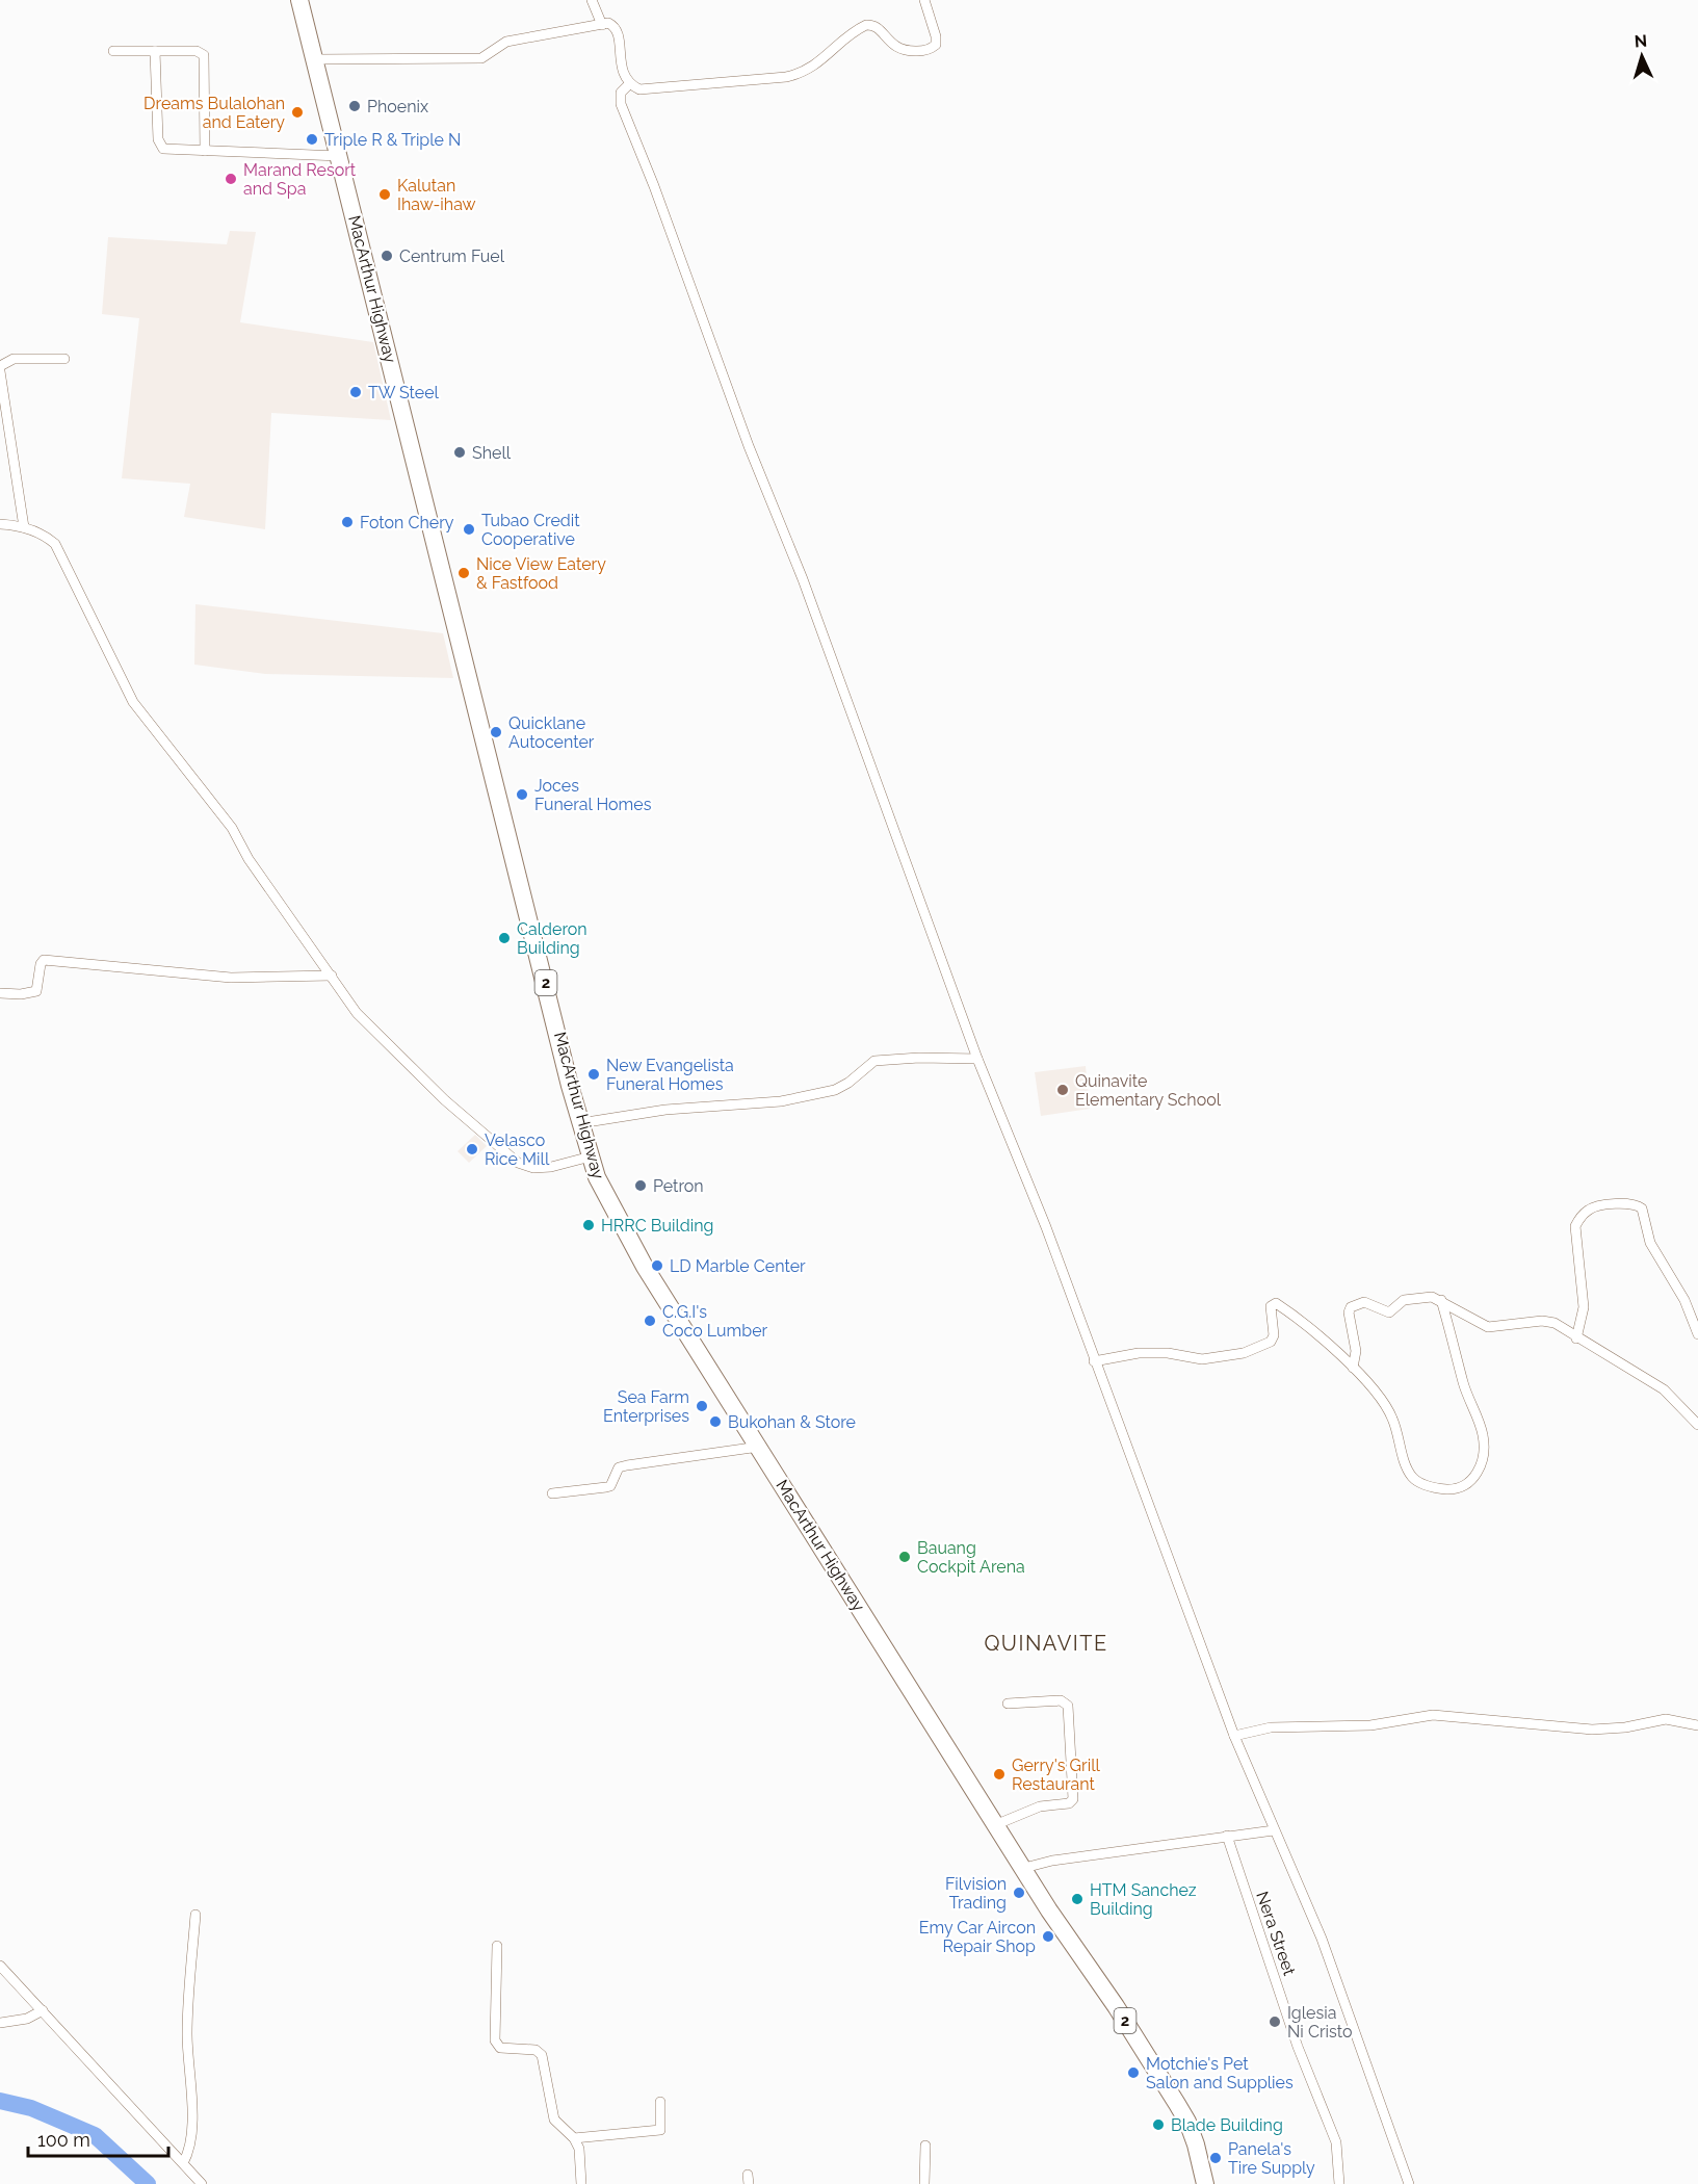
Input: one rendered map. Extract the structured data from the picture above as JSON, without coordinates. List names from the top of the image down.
{
  "streets": {
    "highway": ["MacArthur Highway", "2"],
    "street": ["Nera Street"]
  },
  "districts": ["QUINAVITE"],
  "places": [
    "Phoenix",
    "Dreams Bulalohan and Eatery",
    "Triple R & Triple N",
    "Marand Resort and Spa",
    "Kalutan Ihaw-ihaw",
    "Centrum Fuel",
    "TW Steel",
    "Shell",
    "Foton Chery",
    "Tubao Credit Cooperative",
    "Nice View Eatery & Fastfood",
    "Quicklane Autocenter",
    "Joces Funeral Homes",
    "Calderon Building",
    "New Evangelista Funeral Homes",
    "Quinavite Elementary School",
    "Velasco Rice Mill",
    "Petron",
    "HRRC Building",
    "LD Marble Center",
    "C.G.I's Coco Lumber",
    "Sea Farm Enterprises",
    "Bukohan & Store",
    "Bauang Cockpit Arena",
    "Gerry's Grill Restaurant",
    "Filvision Trading",
    "HTM Sanchez Building",
    "Emy Car Aircon Repair Shop",
    "Iglesia Ni Cristo",
    "Motchie's Pet Salon and Supplies",
    "Blade Building",
    "Panela's Tire Supply"
  ],
  "scale_bar": "100 m",
  "north": "top"
}
